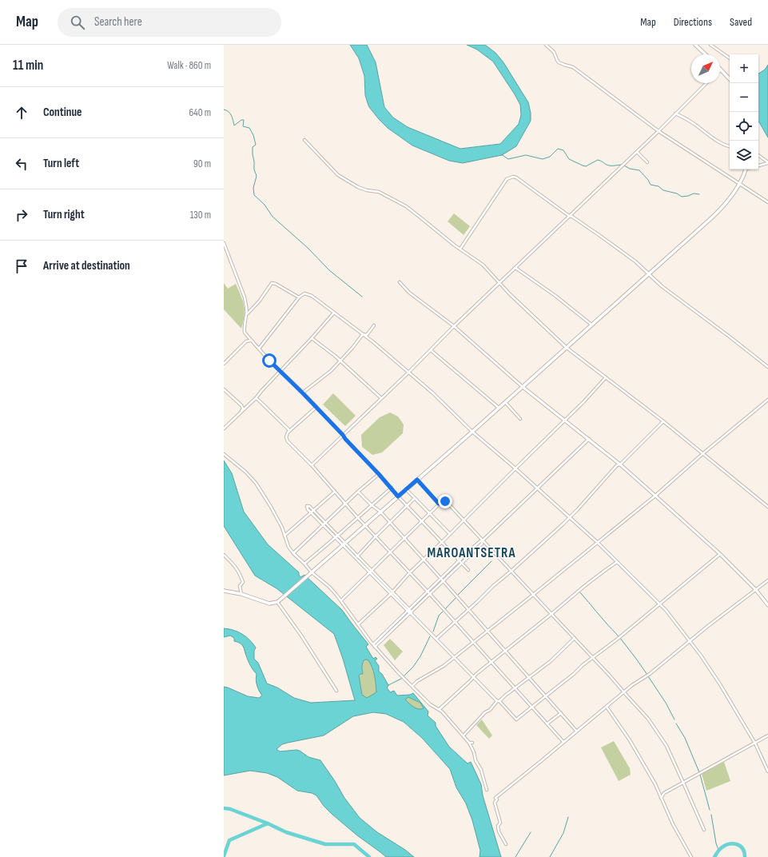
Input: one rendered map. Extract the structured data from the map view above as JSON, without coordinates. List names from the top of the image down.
{
  "districts": ["MAROANTSETRA"],
  "north": "top right",
  "page": {
    "header": "Map",
    "search": "Search here",
    "nav": ["Map", "Directions", "Saved"],
    "heading": ["11 min", "Walk · 860 m"],
    "map_buttons": ["+", "−"],
    "list": [
      ["Continue", "640 m"],
      ["Turn left", "90 m"],
      ["Turn right", "130 m"],
      "Arrive at destination"
    ]
  }
}
